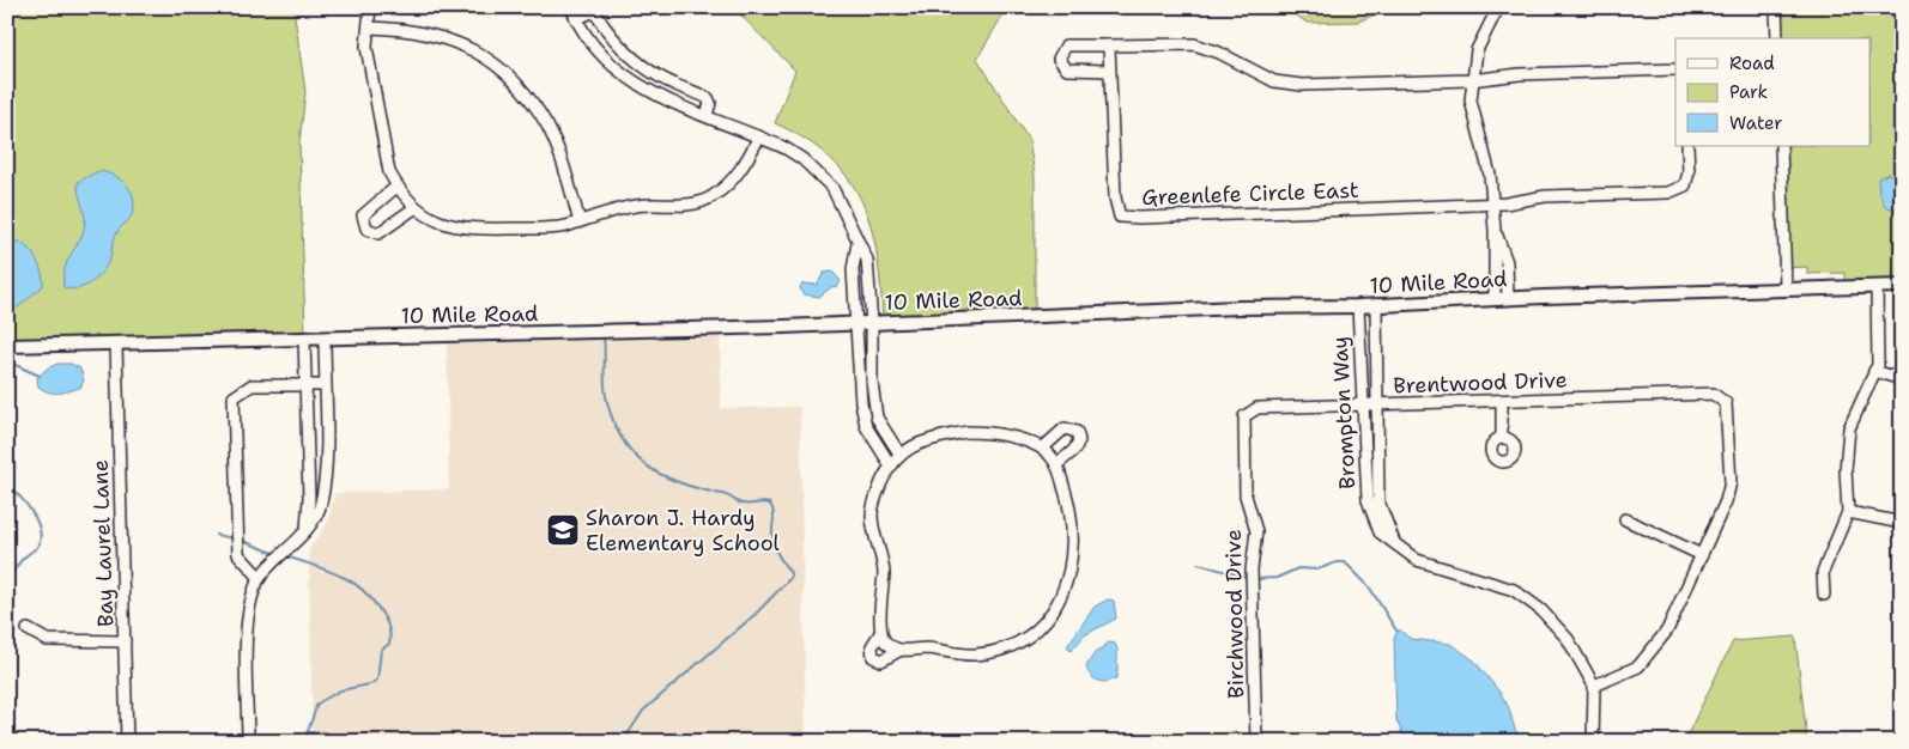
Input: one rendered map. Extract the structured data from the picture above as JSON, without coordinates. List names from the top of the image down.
{
  "streets": {
    "main road": ["10 Mile Road"],
    "street": [
      "Greenlefe Circle East",
      "Brentwood Drive",
      "Brompton Way",
      "Bay Laurel Lane",
      "Birchwood Drive"
    ]
  },
  "crossings": [
    ["10 Mile Road", "Brompton Way"],
    ["10 Mile Road", "Bay Laurel Lane"],
    ["Brentwood Drive", "Brompton Way"],
    ["Brentwood Drive", "Birchwood Drive"]
  ],
  "places": {
    "school or university": ["Sharon J. Hardy Elementary School"]
  },
  "legend": ["Road", "Park", "Water"]
}
